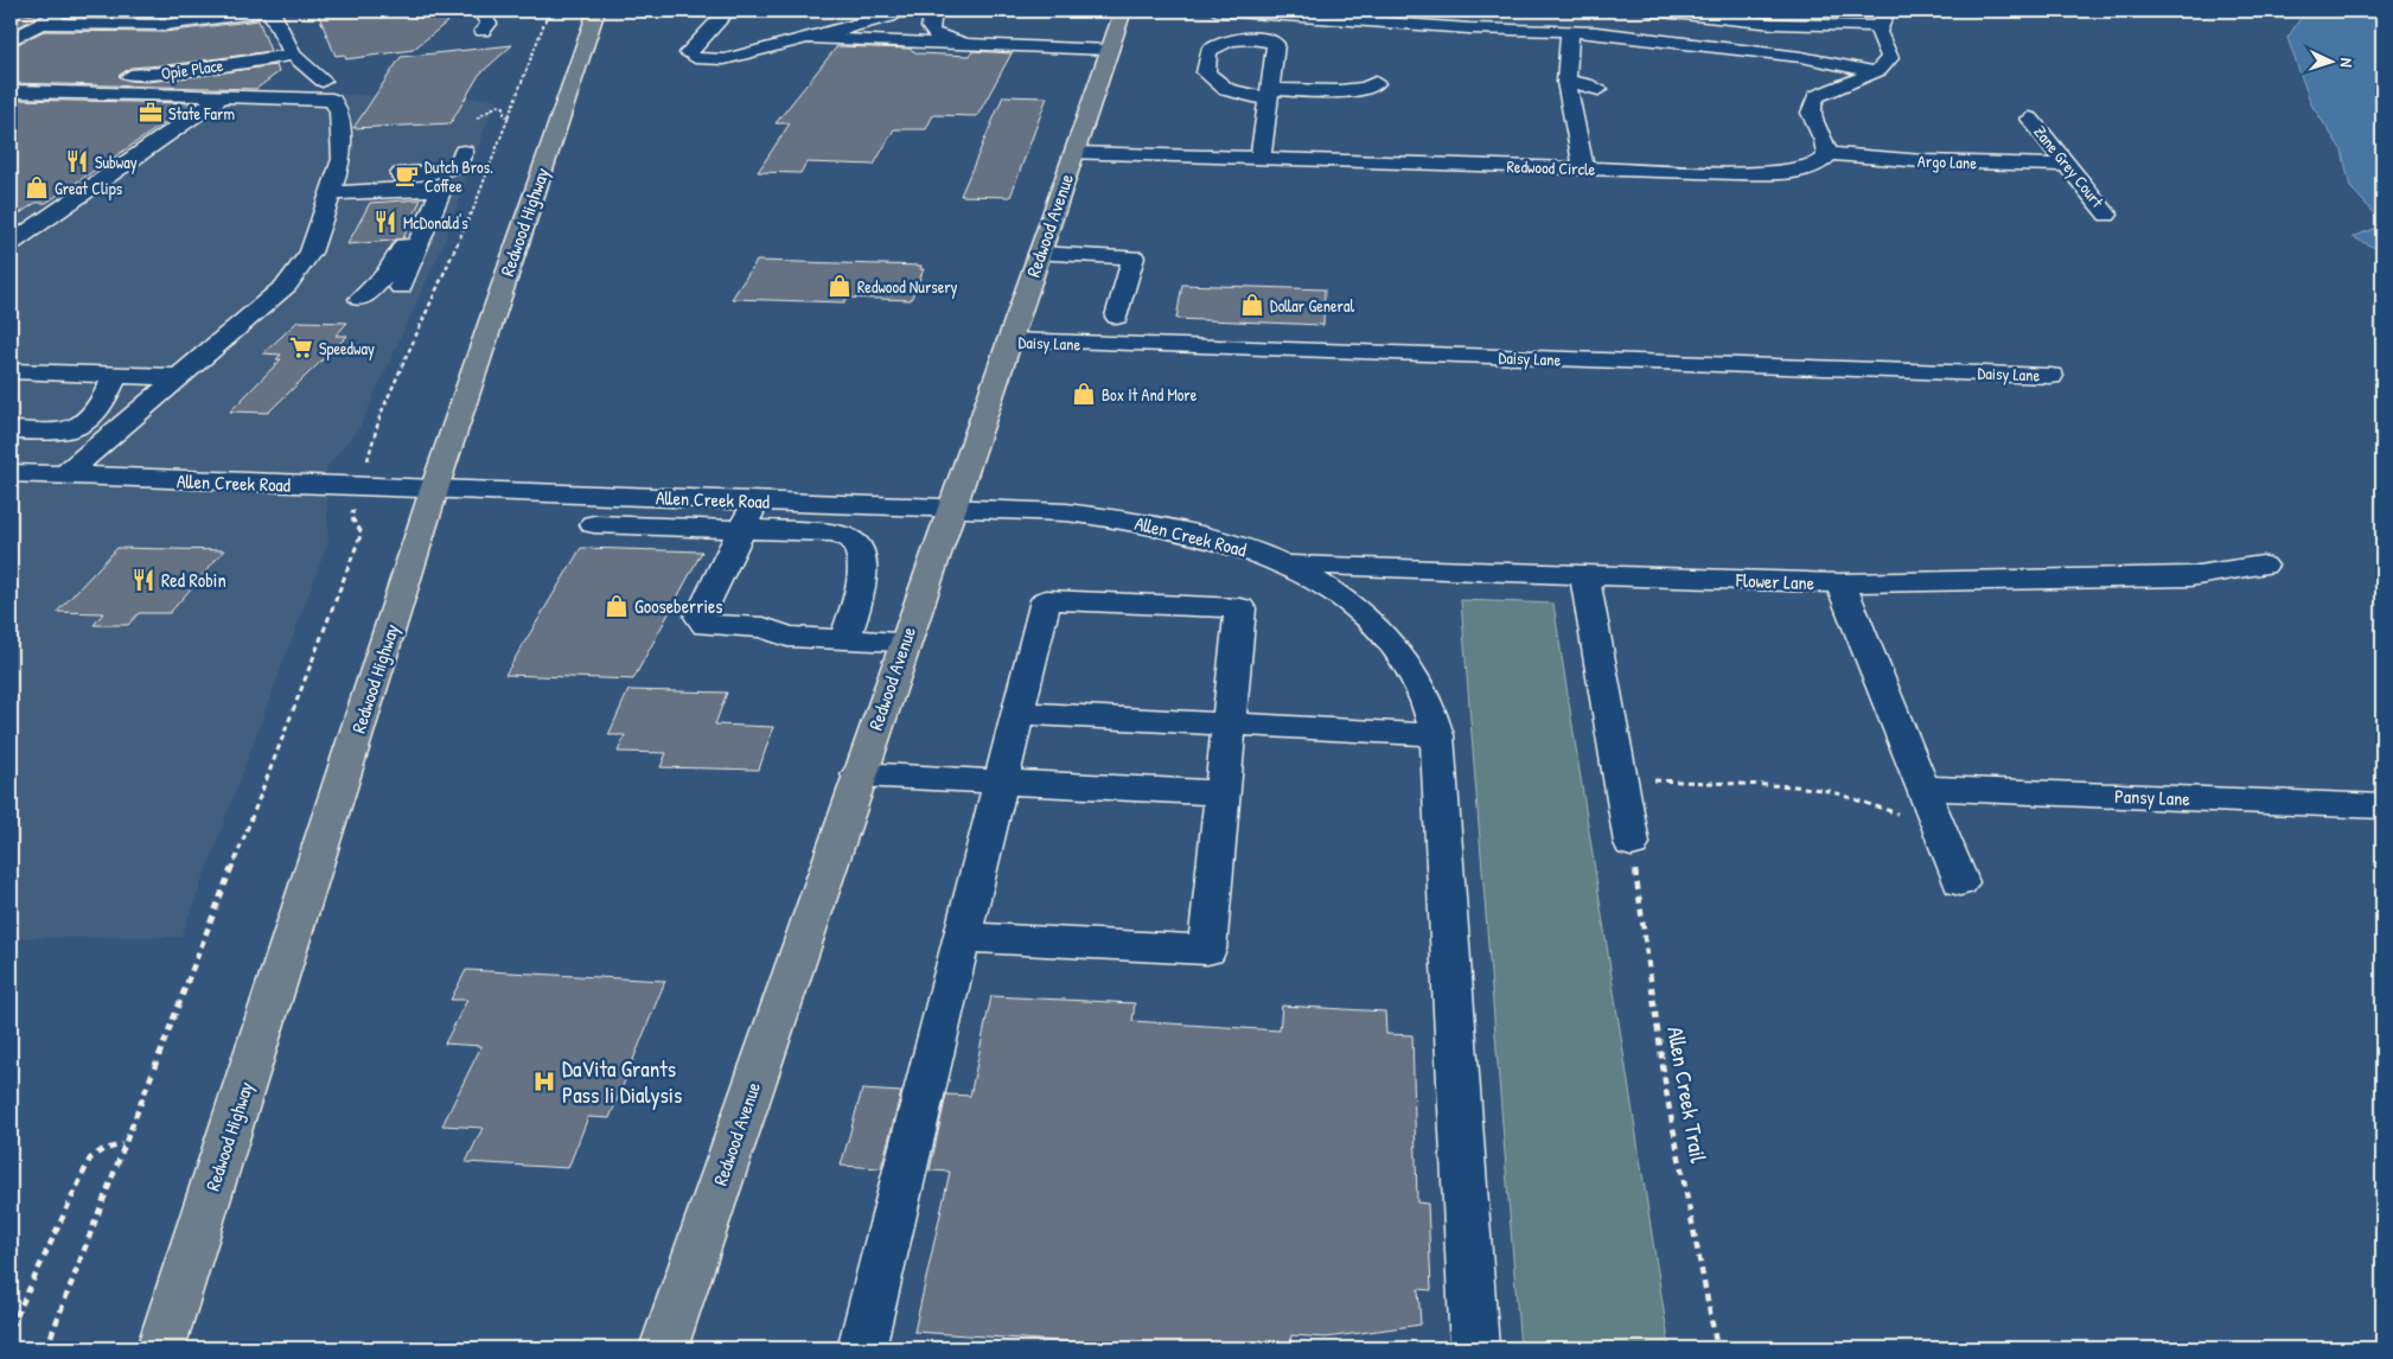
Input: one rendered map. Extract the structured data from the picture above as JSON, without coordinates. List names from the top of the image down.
{
  "streets": {
    "main road": ["Redwood Highway", "Redwood Avenue"],
    "street": [
      "Opie Place",
      "Argo Lane",
      "Zane Grey Court",
      "Redwood Circle",
      "Daisy Lane",
      "Allen Creek Road",
      "Flower Lane",
      "Pansy Lane"
    ],
    "path": ["Allen Creek Trail"]
  },
  "crossings": [
    ["Argo Lane", "Zane Grey Court"],
    ["Argo Lane", "Redwood Circle"],
    ["Redwood Circle", "Redwood Avenue"],
    ["Redwood Highway", "Allen Creek Road"],
    ["Redwood Avenue", "Daisy Lane"],
    ["Redwood Avenue", "Allen Creek Road"],
    ["Allen Creek Road", "Flower Lane"]
  ],
  "places": {
    "office": ["State Farm"],
    "restaurant": ["Subway", "McDonald's", "Red Robin"],
    "cafe": ["Dutch Bros. Coffee"],
    "shop": [
      "Great Clips",
      "Redwood Nursery",
      "Dollar General",
      "Box It And More",
      "Gooseberries"
    ],
    "supermarket": ["Speedway"],
    "hospital": ["DaVita Grants Pass Ii Dialysis"]
  },
  "north": "right"
}
